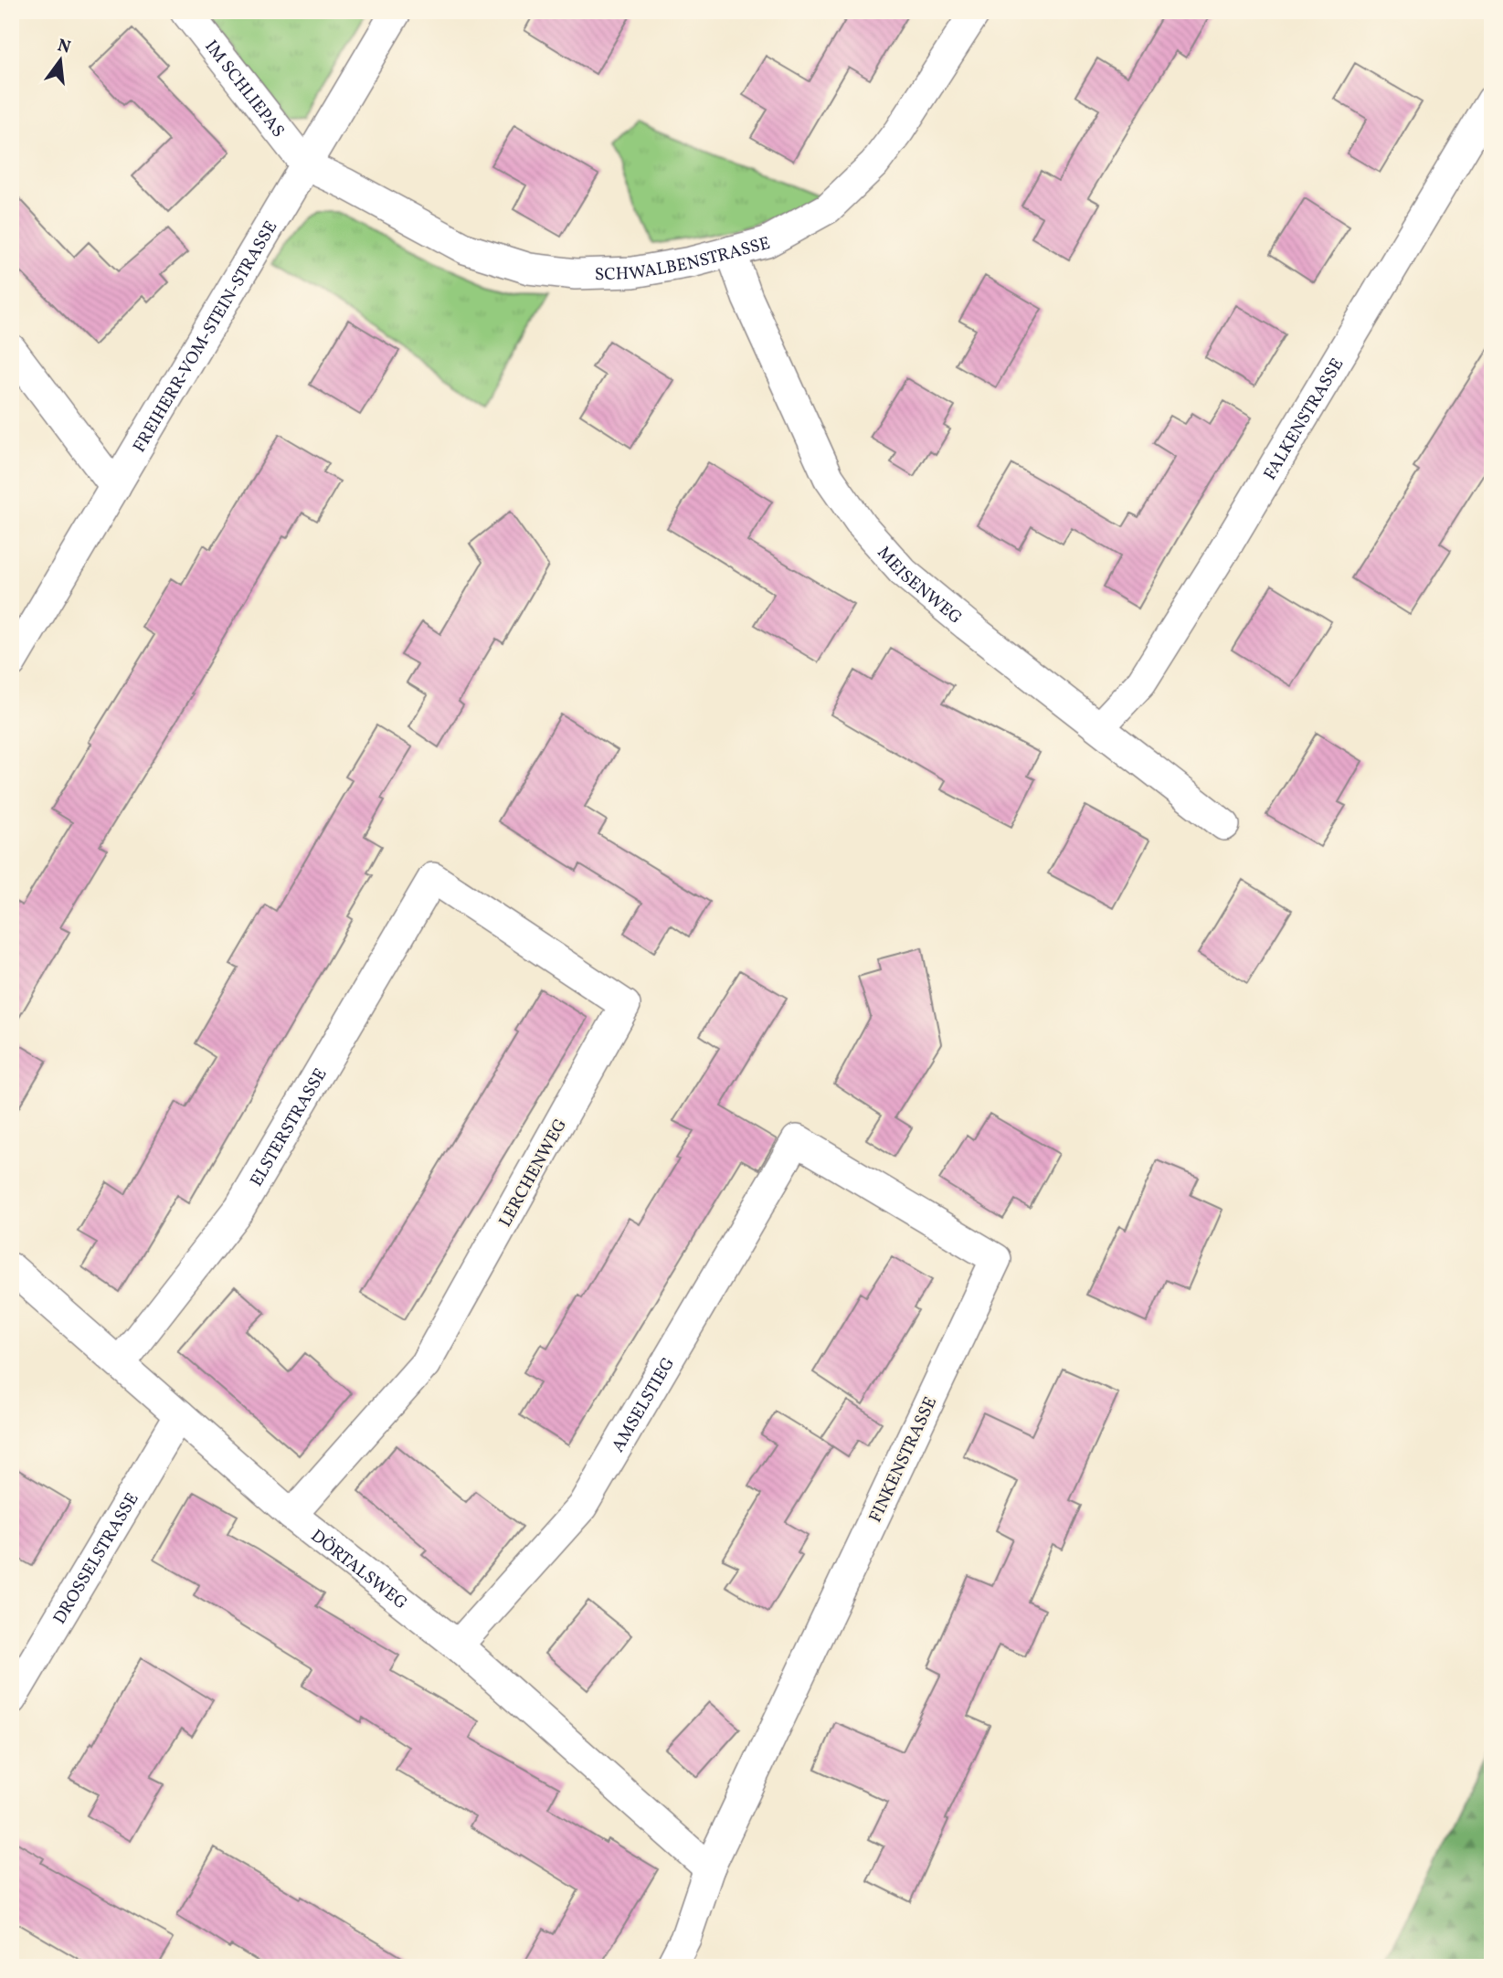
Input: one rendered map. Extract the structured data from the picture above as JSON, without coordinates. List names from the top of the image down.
{
  "streets": {
    "street": [
      "IM SCHLIEPAS",
      "SCHWALBENSTRASSE",
      "FREIHERR-VOM-STEIN-STRASSE",
      "FALKENSTRASSE",
      "MEISENWEG",
      "ELSTERSTRASSE",
      "LERCHENWEG",
      "AMSELSTIEG",
      "FINKENSTRASSE",
      "DROSSELSTRASSE",
      "DÖRTALSWEG"
    ]
  },
  "crossings": [
    ["IM SCHLIEPAS", "SCHWALBENSTRASSE"],
    ["IM SCHLIEPAS", "FREIHERR-VOM-STEIN-STRASSE"],
    ["SCHWALBENSTRASSE", "FREIHERR-VOM-STEIN-STRASSE"],
    ["SCHWALBENSTRASSE", "MEISENWEG"],
    ["FALKENSTRASSE", "MEISENWEG"],
    ["ELSTERSTRASSE", "LERCHENWEG"],
    ["ELSTERSTRASSE", "DÖRTALSWEG"],
    ["LERCHENWEG", "DÖRTALSWEG"],
    ["AMSELSTIEG", "FINKENSTRASSE"],
    ["AMSELSTIEG", "DÖRTALSWEG"],
    ["FINKENSTRASSE", "DÖRTALSWEG"],
    ["DROSSELSTRASSE", "DÖRTALSWEG"]
  ],
  "north": "top"
}
